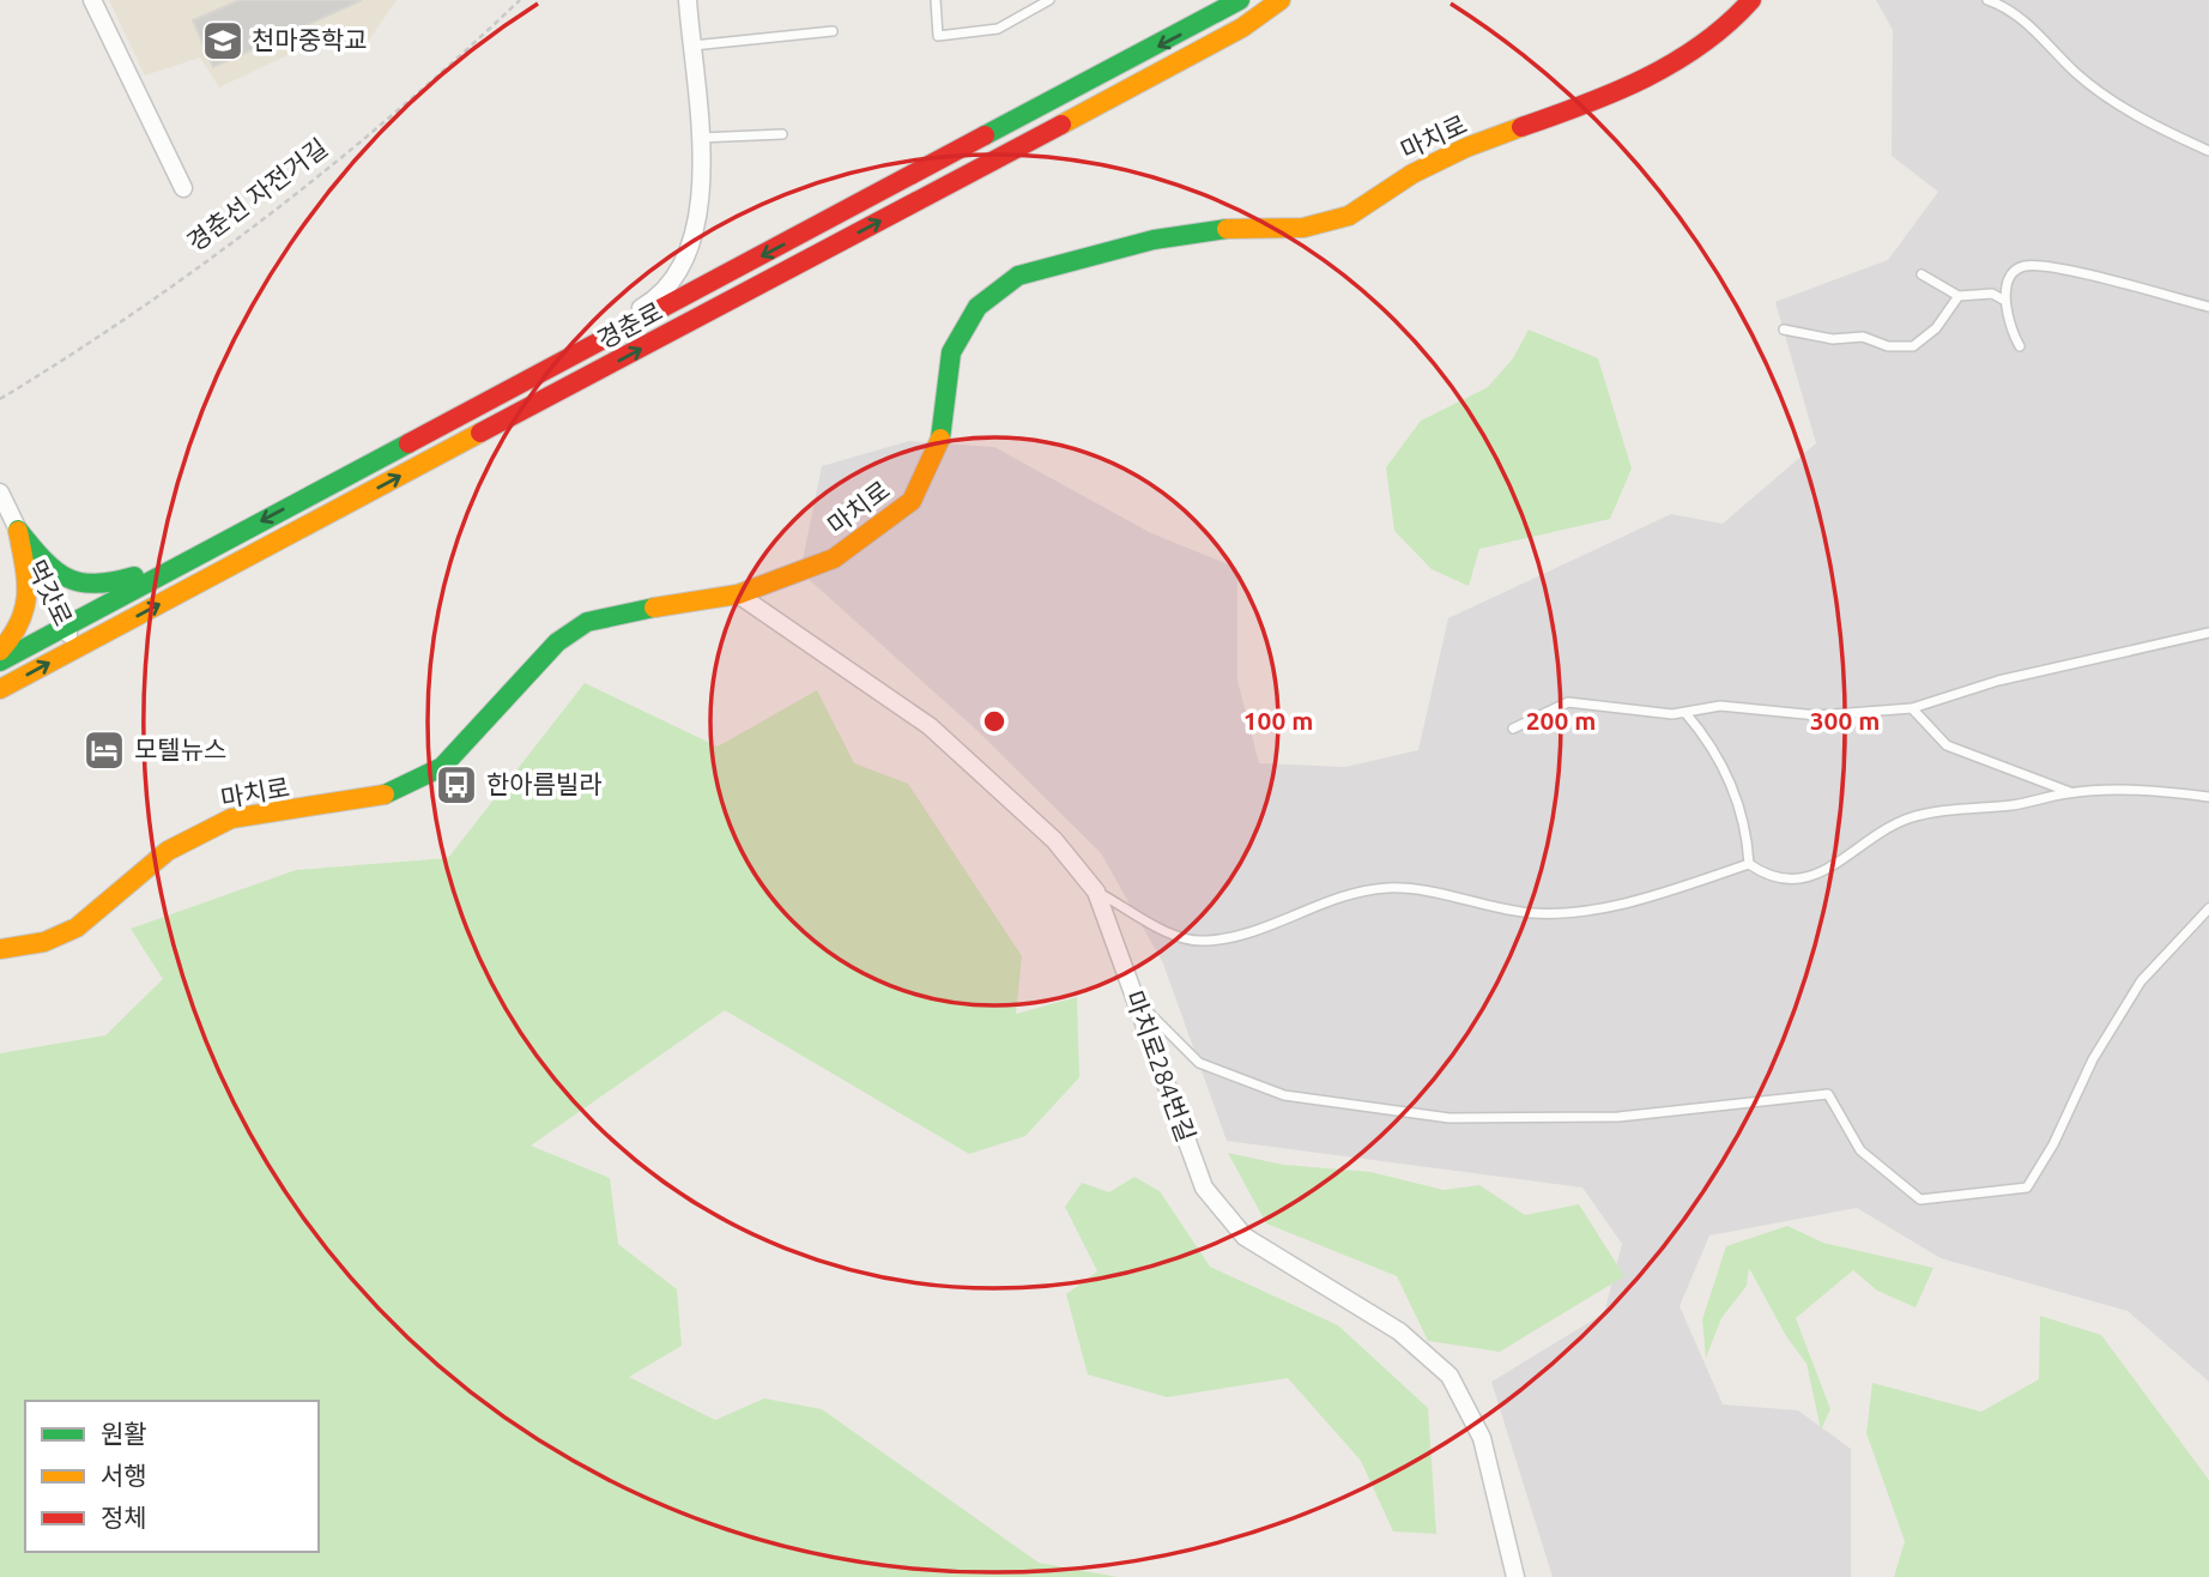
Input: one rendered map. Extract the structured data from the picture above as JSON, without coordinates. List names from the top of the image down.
{
  "streets": {
    "street": [
      "마치로",
      "경춘로",
      "먹갓로",
      "마치로284번길"
    ],
    "path": ["경춘선 자전거길"]
  },
  "crossings": [
    ["마치로", "마치로284번길"],
    ["경춘로", "먹갓로"]
  ],
  "places": {
    "school or university": ["천마중학교"],
    "hotel": ["모텔뉴스"],
    "bus stop": ["한아름빌라"]
  },
  "legend": ["원활", "서행", "정체"],
  "rings": ["100 m", "200 m", "300 m"]
}
